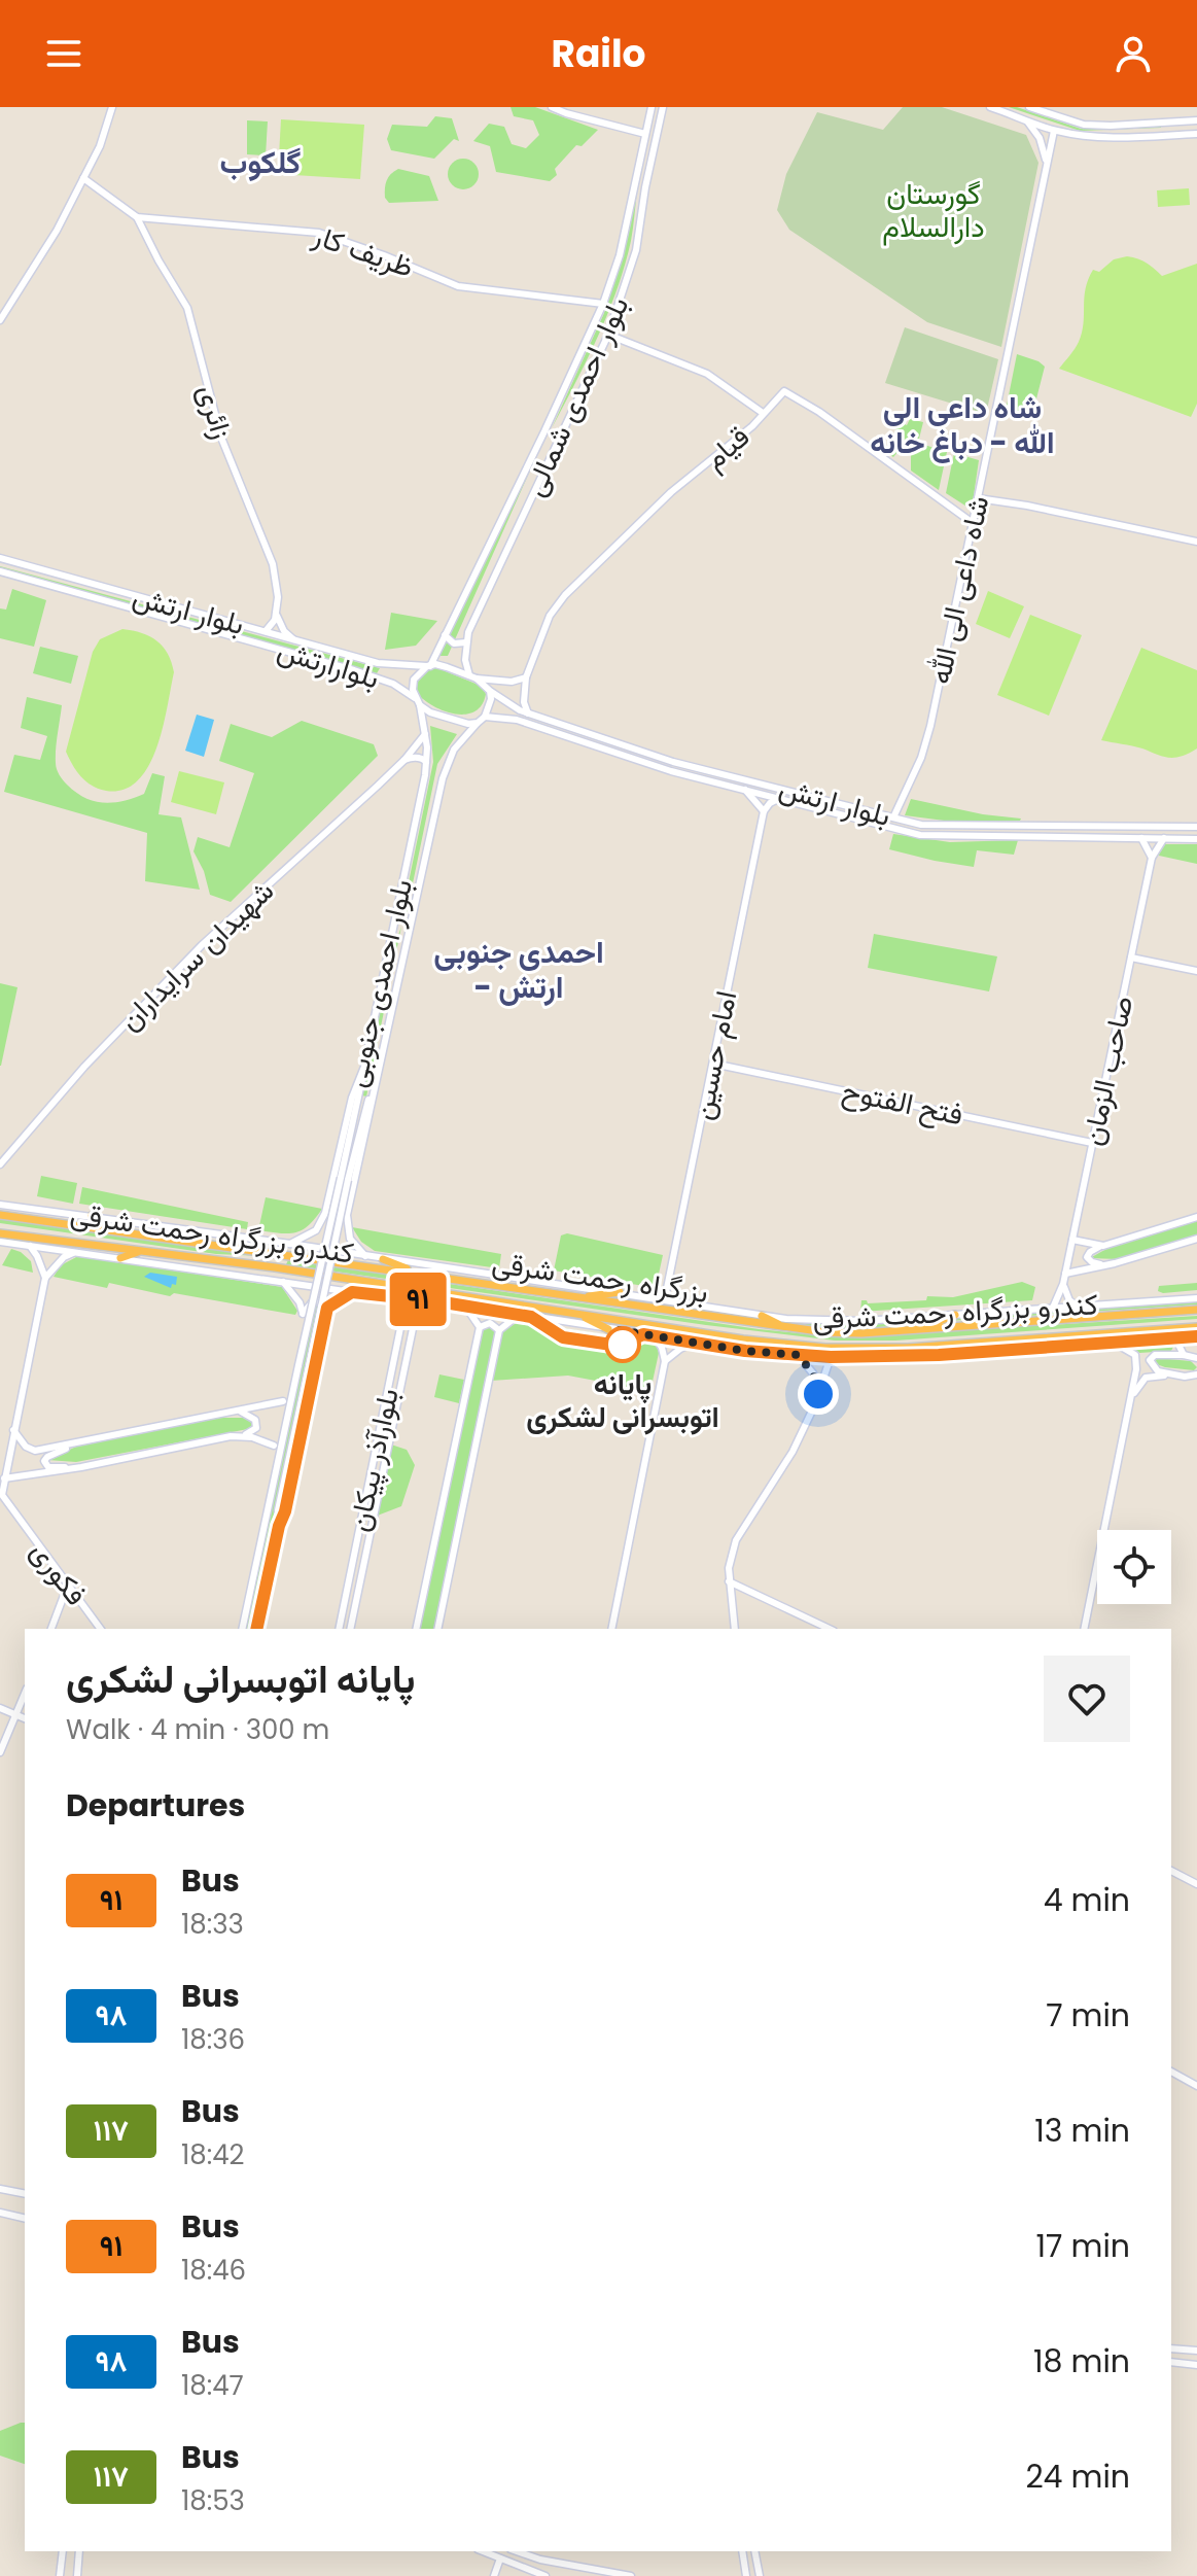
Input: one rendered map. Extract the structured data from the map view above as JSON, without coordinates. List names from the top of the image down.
{
  "streets": {
    "highway": ["بزرگراه رحمت شرقی"],
    "main road": [
      "ظریف کار",
      "بلوار احمدی شمالی",
      "زائری",
      "قیام",
      "شاه داعی الی الله",
      "بلوار ارتش",
      "بلوارارتش",
      "شهیدان سرایداران",
      "بلوار احمدی جنوبی",
      "امام حسین",
      "صاحب الزمان",
      "فتح الفتوح",
      "کندرو بزرگراه رحمت شرقی",
      "بلوارآذر پیکان",
      "فکوری"
    ]
  },
  "crossings": [
    ["ظریف کار", "بلوار احمدی شمالی"],
    ["ظریف کار", "زائری"],
    ["بلوار احمدی شمالی", "بلوار ارتش"],
    ["بلوار احمدی شمالی", "بلوارارتش"],
    ["بلوار احمدی شمالی", "بلوار احمدی جنوبی"],
    ["قیام", "شاه داعی الی الله"],
    ["قیام", "بلوار ارتش"],
    ["شاه داعی الی الله", "بلوار ارتش"],
    ["بلوار ارتش", "بلوارارتش"],
    ["بلوار ارتش", "بلوار احمدی جنوبی"],
    ["بلوار ارتش", "صاحب الزمان"],
    ["بلوارارتش", "بلوار احمدی جنوبی"],
    ["شهیدان سرایداران", "بلوار احمدی جنوبی"],
    ["امام حسین", "فتح الفتوح"],
    ["امام حسین", "کندرو بزرگراه رحمت شرقی"],
    ["صاحب الزمان", "فتح الفتوح"]
  ],
  "districts": ["گلکوب", "شاه داعی الی الله - دباغ خانه", "احمدی جنوبی - ارتش"],
  "parks": ["گورستان دارالسلام"],
  "places": ["پایانه اتوبسرانی لشکری"],
  "lines": ["bus line ۹۱"],
  "page": {
    "header": "Railo",
    "on_map": "۹۱",
    "heading": [
      ["پایانه اتوبسرانی لشکری", "Walk · 4 min · 300 m"],
      "Departures"
    ],
    "list": [
      {
        "mark": "۹۱",
        "name": "Bus",
        "note": "18:33",
        "value": "4 min"
      },
      {
        "mark": "۹۸",
        "name": "Bus",
        "note": "18:36",
        "value": "7 min"
      },
      {
        "mark": "۱۱۷",
        "name": "Bus",
        "note": "18:42",
        "value": "13 min"
      },
      {
        "mark": "۹۱",
        "name": "Bus",
        "note": "18:46",
        "value": "17 min"
      },
      {
        "mark": "۹۸",
        "name": "Bus",
        "note": "18:47",
        "value": "18 min"
      },
      {
        "mark": "۱۱۷",
        "name": "Bus",
        "note": "18:53",
        "value": "24 min"
      }
    ]
  }
}
